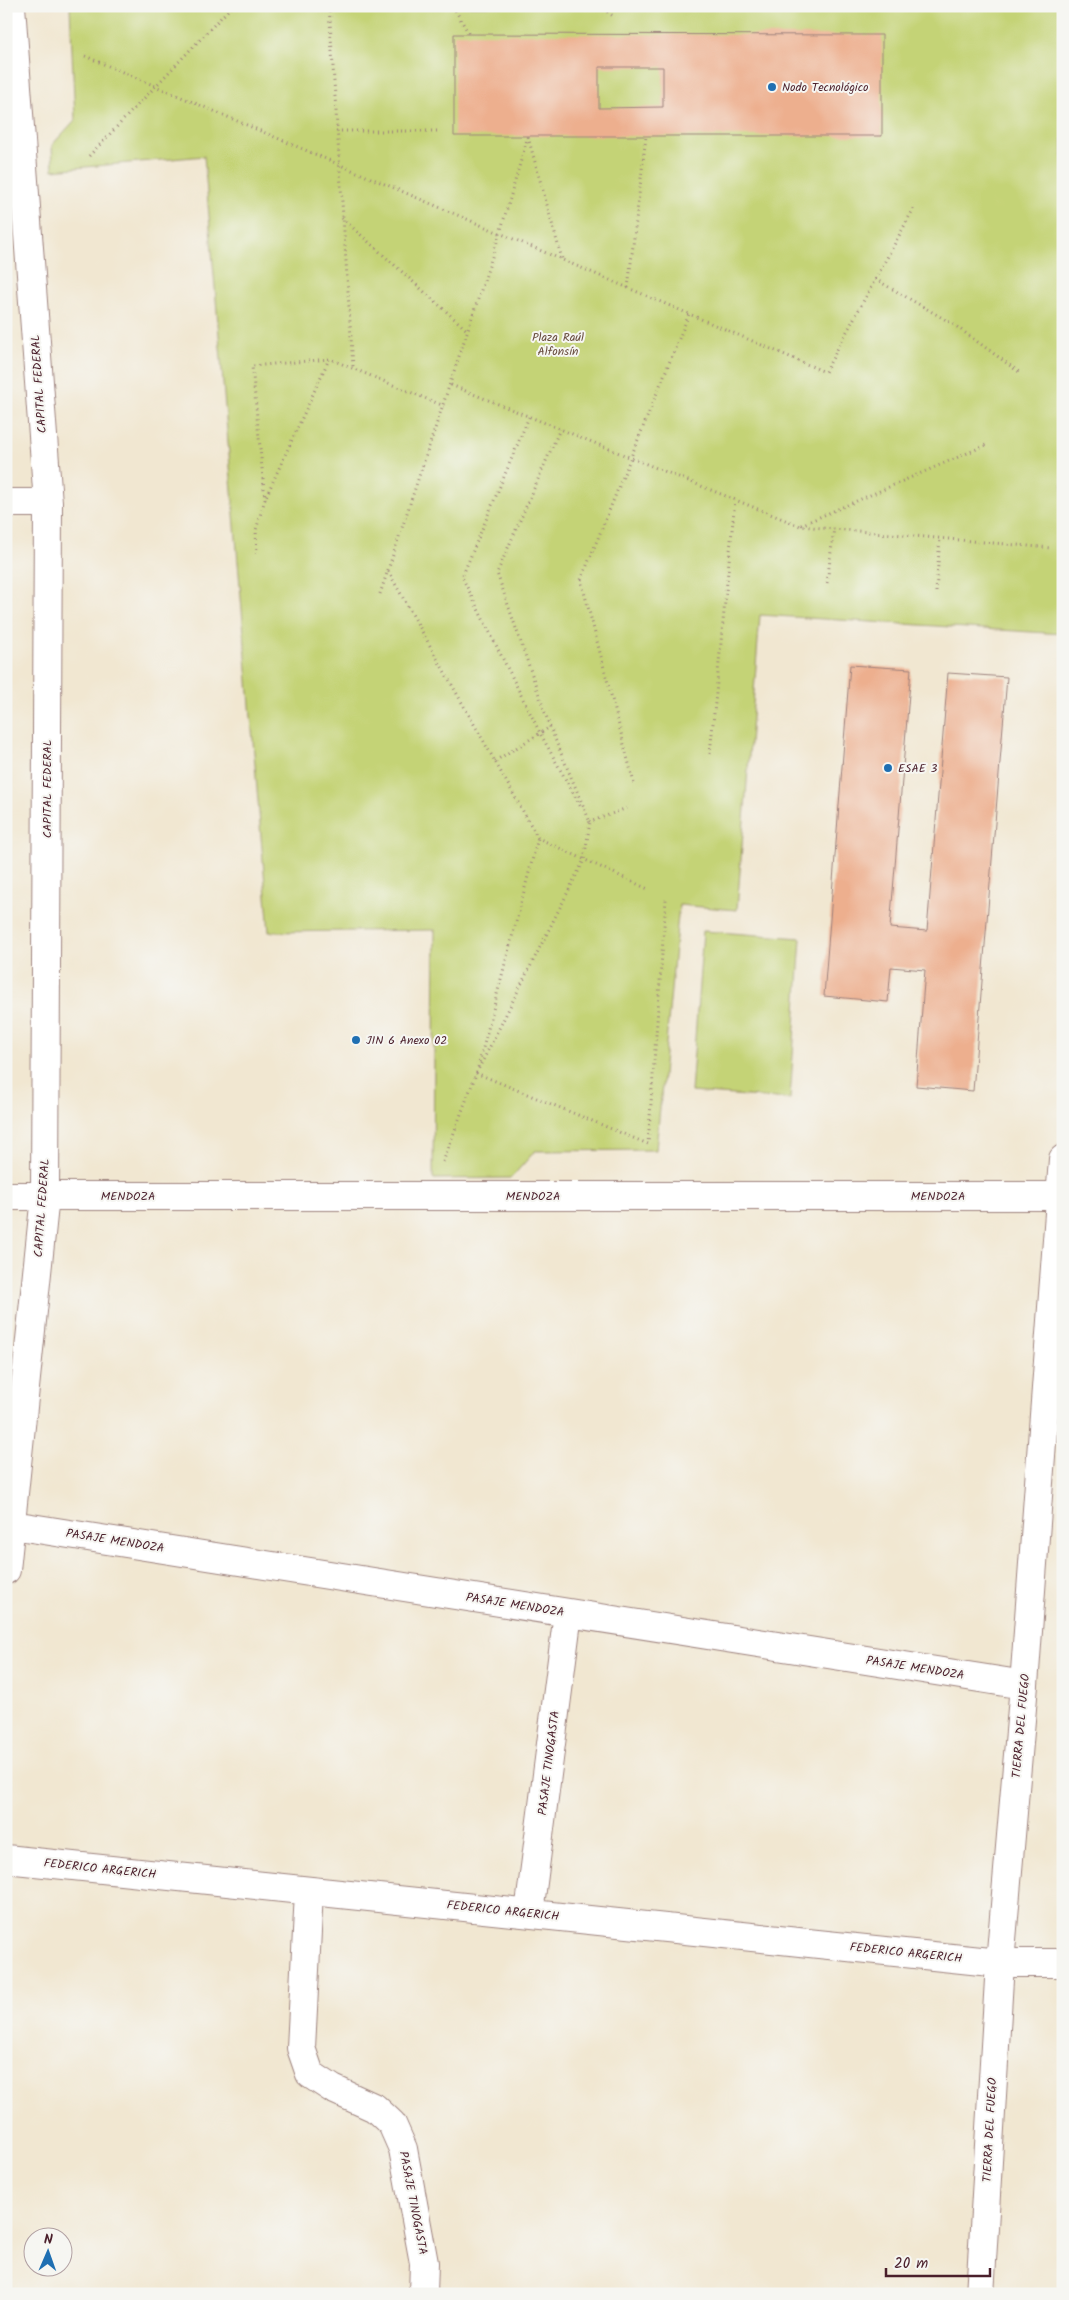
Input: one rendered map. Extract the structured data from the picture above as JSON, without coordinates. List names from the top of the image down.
{
  "streets": {
    "street": [
      "CAPITAL FEDERAL",
      "MENDOZA",
      "PASAJE MENDOZA",
      "TIERRA DEL FUEGO",
      "PASAJE TINOGASTA",
      "FEDERICO ARGERICH"
    ]
  },
  "crossings": [
    ["CAPITAL FEDERAL", "MENDOZA"],
    ["CAPITAL FEDERAL", "PASAJE MENDOZA"],
    ["MENDOZA", "TIERRA DEL FUEGO"],
    ["PASAJE MENDOZA", "TIERRA DEL FUEGO"],
    ["PASAJE MENDOZA", "PASAJE TINOGASTA"],
    ["TIERRA DEL FUEGO", "FEDERICO ARGERICH"],
    ["PASAJE TINOGASTA", "FEDERICO ARGERICH"]
  ],
  "parks": ["Plaza Raúl Alfonsín"],
  "places": ["Nodo Tecnológico", "ESAE 3", "JIN 6 Anexo 02"],
  "scale_bar": "20 m",
  "north": "top"
}
